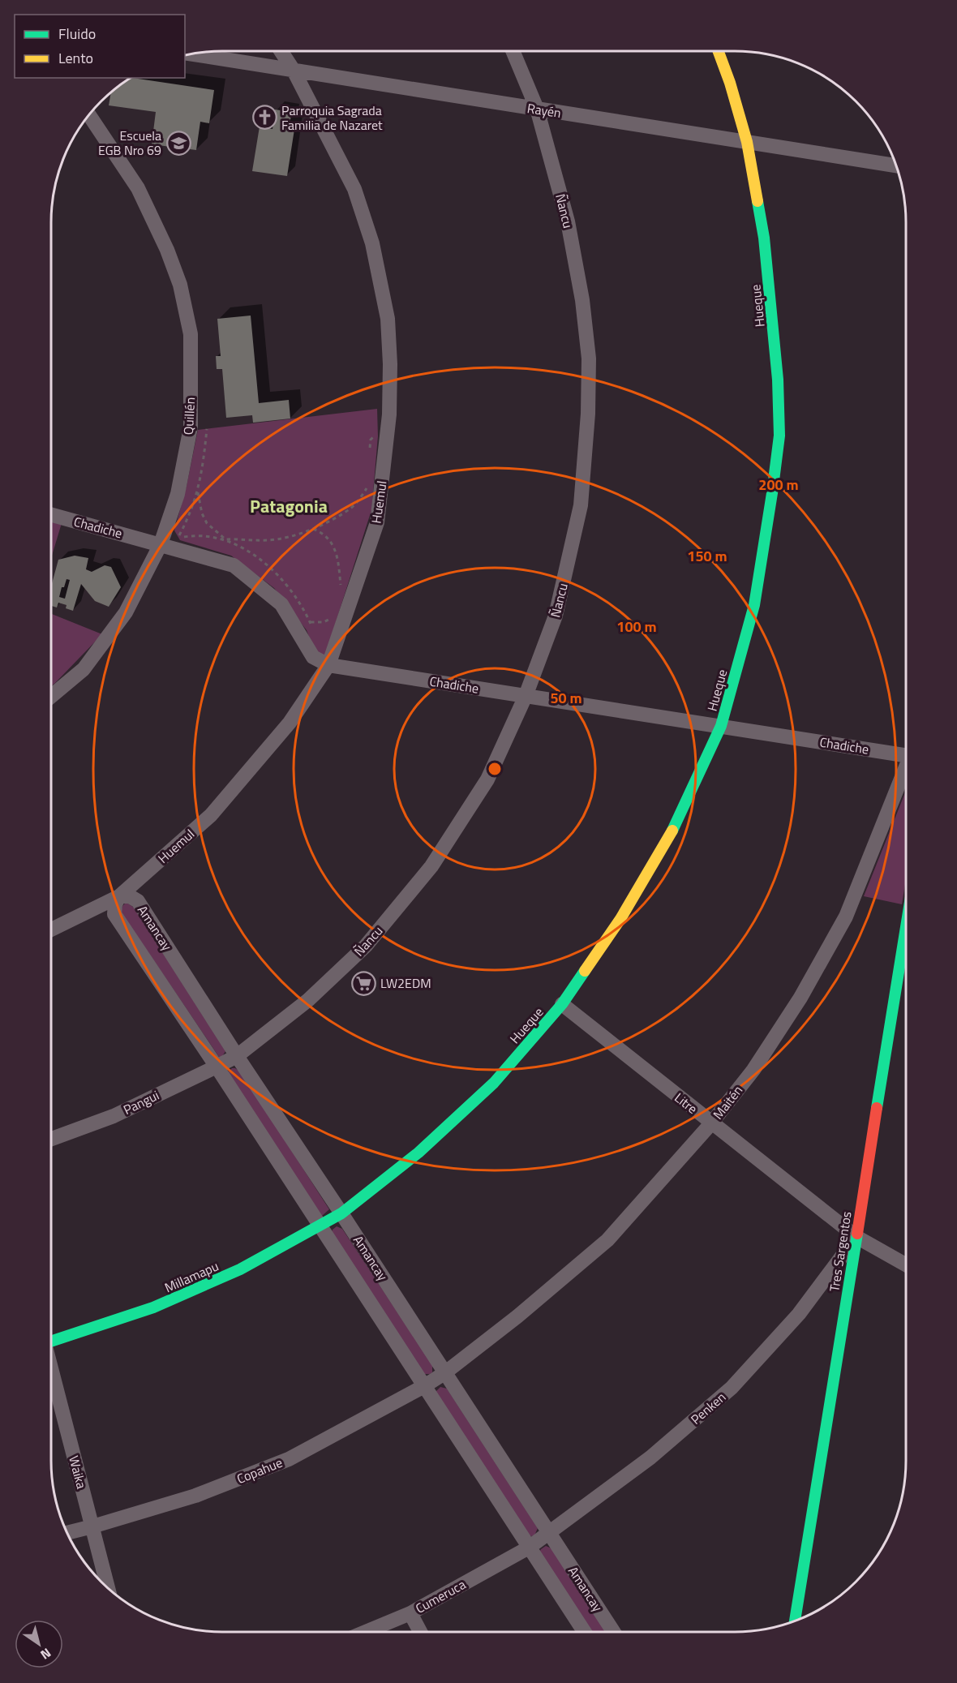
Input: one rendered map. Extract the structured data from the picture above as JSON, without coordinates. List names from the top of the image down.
{
  "streets": {
    "street": [
      "Rayén",
      "Ñancu",
      "Hueque",
      "Quillén",
      "Huemul",
      "Chadiche",
      "Amancay",
      "Pangui",
      "Maitén",
      "Litre",
      "Tres Sargentos",
      "Millamapu",
      "Penken",
      "Copahue",
      "Waika",
      "Cumeruca"
    ]
  },
  "crossings": [
    ["Rayén", "Ñancu"],
    ["Rayén", "Hueque"],
    ["Rayén", "Huemul"],
    ["Ñancu", "Chadiche"],
    ["Ñancu", "Amancay"],
    ["Ñancu", "Pangui"],
    ["Hueque", "Chadiche"],
    ["Hueque", "Amancay"],
    ["Hueque", "Litre"],
    ["Hueque", "Millamapu"],
    ["Quillén", "Chadiche"],
    ["Huemul", "Chadiche"],
    ["Huemul", "Amancay"],
    ["Amancay", "Pangui"],
    ["Amancay", "Maitén"],
    ["Amancay", "Millamapu"],
    ["Amancay", "Penken"],
    ["Amancay", "Copahue"],
    ["Amancay", "Cumeruca"],
    ["Maitén", "Litre"],
    ["Maitén", "Copahue"],
    ["Litre", "Tres Sargentos"],
    ["Litre", "Penken"],
    ["Tres Sargentos", "Penken"],
    ["Penken", "Cumeruca"],
    ["Copahue", "Waika"]
  ],
  "districts": ["Patagonia"],
  "places": {
    "church": ["Parroquia Sagrada Familia de Nazaret"],
    "school or university": ["Escuela EGB Nro 69"],
    "supermarket": ["LW2EDM"]
  },
  "legend": ["Fluido", "Lento"],
  "north": "bottom right",
  "rings": [
    "200 m",
    "150 m",
    "100 m",
    "50 m"
  ]
}
